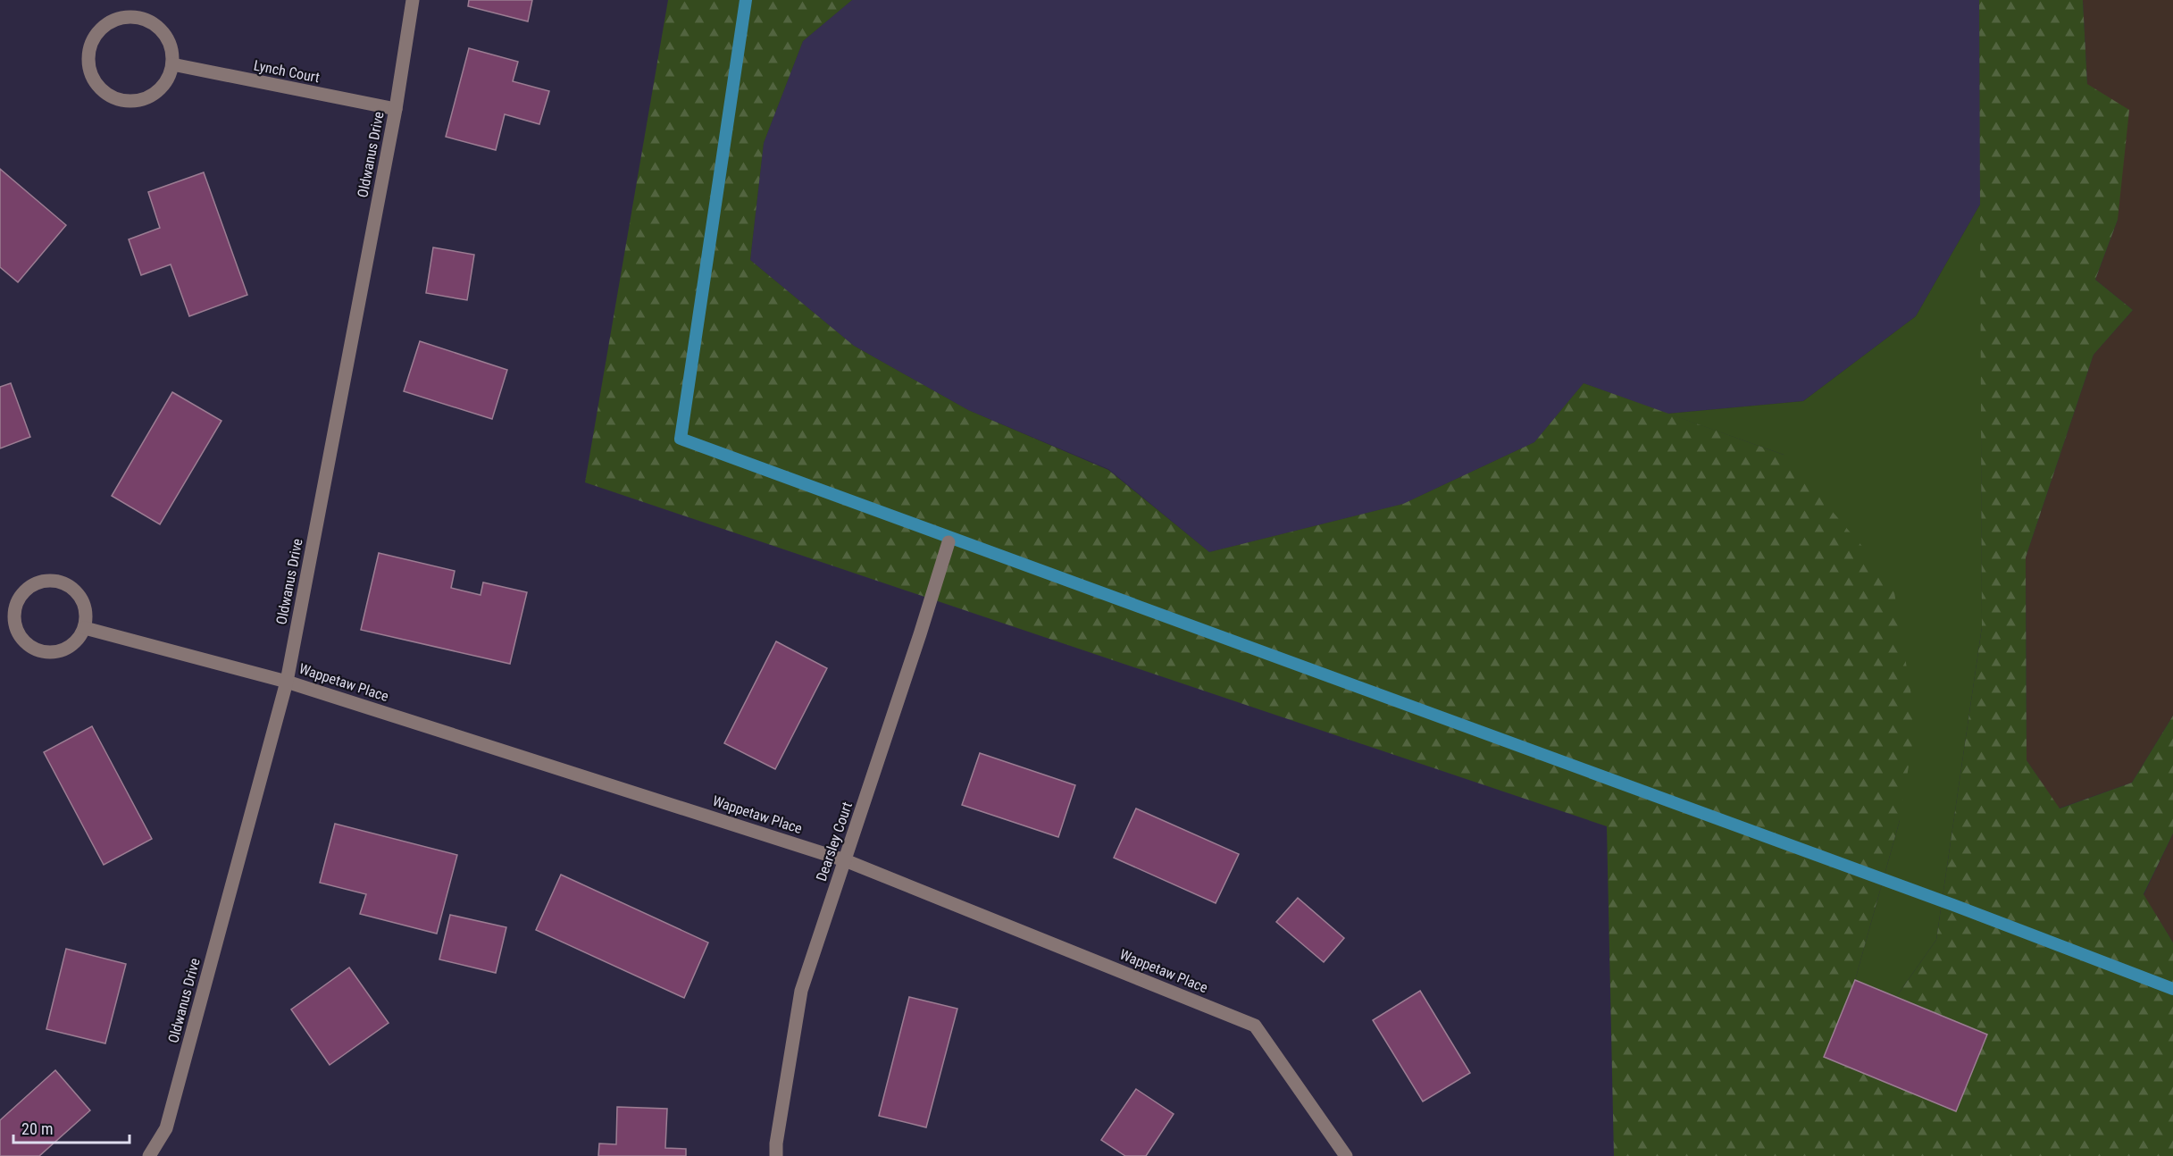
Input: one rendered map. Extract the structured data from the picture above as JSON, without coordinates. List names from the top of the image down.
{
  "streets": {
    "street": [
      "Lynch Court",
      "Oldwanus Drive",
      "Wappetaw Place",
      "Dearsley Court"
    ]
  },
  "crossings": [
    ["Lynch Court", "Oldwanus Drive"],
    ["Oldwanus Drive", "Wappetaw Place"],
    ["Wappetaw Place", "Dearsley Court"]
  ],
  "scale_bar": "20 m"
}
